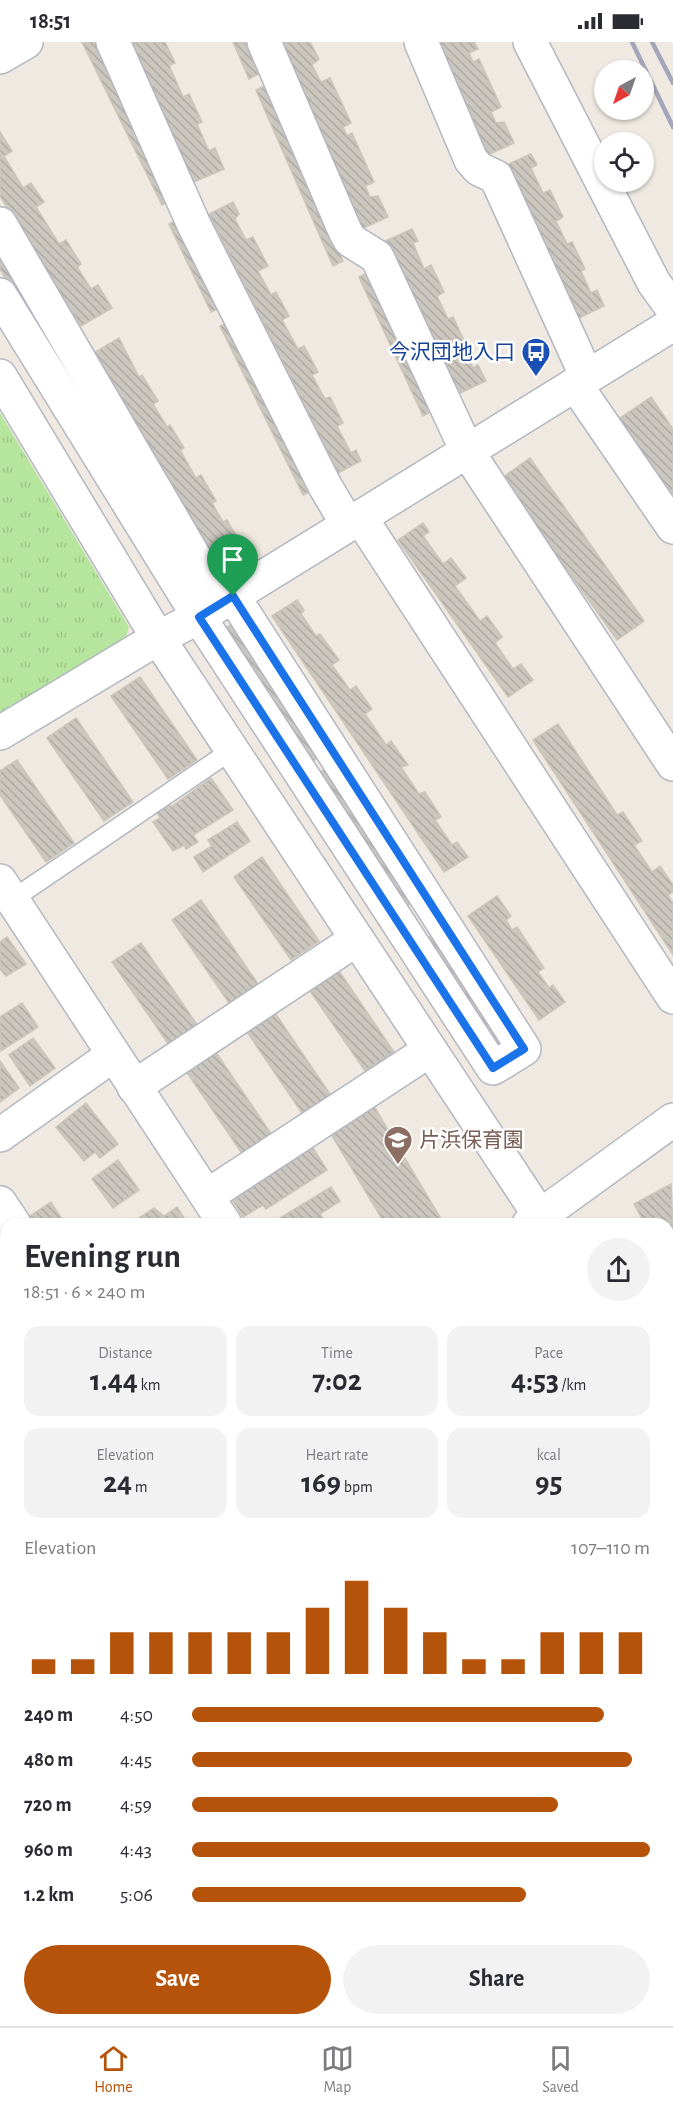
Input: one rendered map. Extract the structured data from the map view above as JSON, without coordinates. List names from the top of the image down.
{
  "places": {
    "bus stop": ["今沢団地入口"],
    "school or university": ["片浜保育園"]
  },
  "north": "bottom left",
  "page": {
    "status": "18:51",
    "heading": ["Evening run", "18:51 · 6 × 240 m"],
    "stats": [
      ["Distance", "1.44 km"],
      ["Time", "7:02"],
      ["Pace", "4:53 /km"],
      ["Elevation", "24 m"],
      ["Heart rate", "169 bpm"],
      ["kcal", "95"]
    ],
    "chart": ["Elevation", "107–110 m"],
    "list": [
      {
        "name": "240 m",
        "note": "4:50"
      },
      {
        "name": "480 m",
        "note": "4:45"
      },
      {
        "name": "720 m",
        "note": "4:59"
      },
      {
        "name": "960 m",
        "note": "4:43"
      },
      {
        "name": "1.2 km",
        "note": "5:06"
      }
    ],
    "buttons": ["Save", "Share"],
    "tabs": ["Home", "Map", "Saved"]
  }
}
